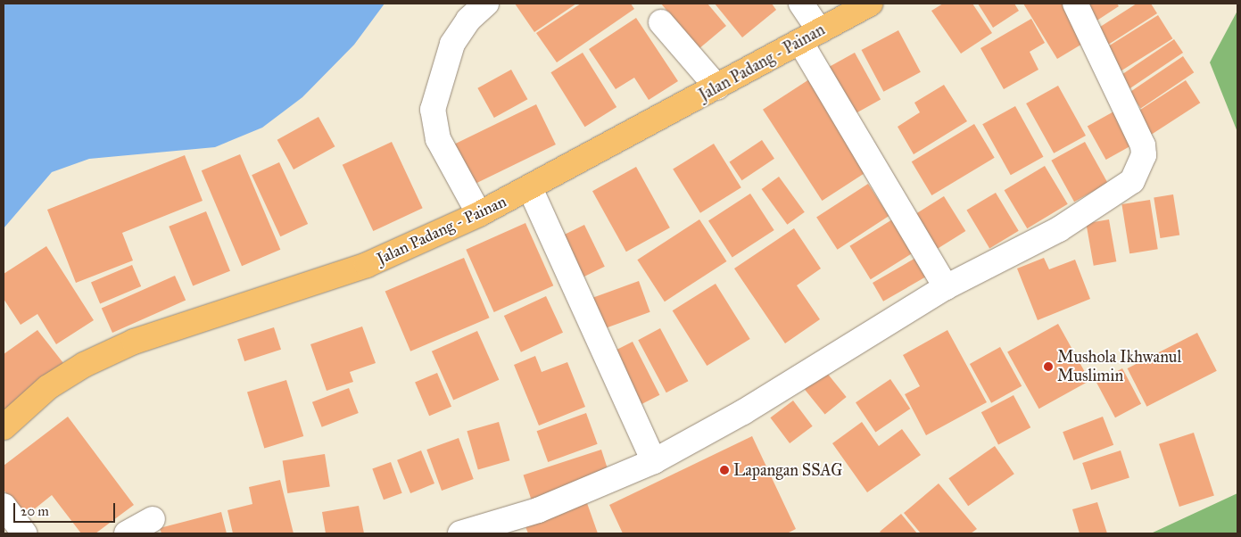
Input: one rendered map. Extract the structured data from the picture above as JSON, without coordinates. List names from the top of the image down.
{
  "streets": {
    "highway": ["Jalan Padang - Painan"]
  },
  "places": ["Mushola Ikhwanul Muslimin", "Lapangan SSAG"],
  "scale_bar": "20 m"
}
